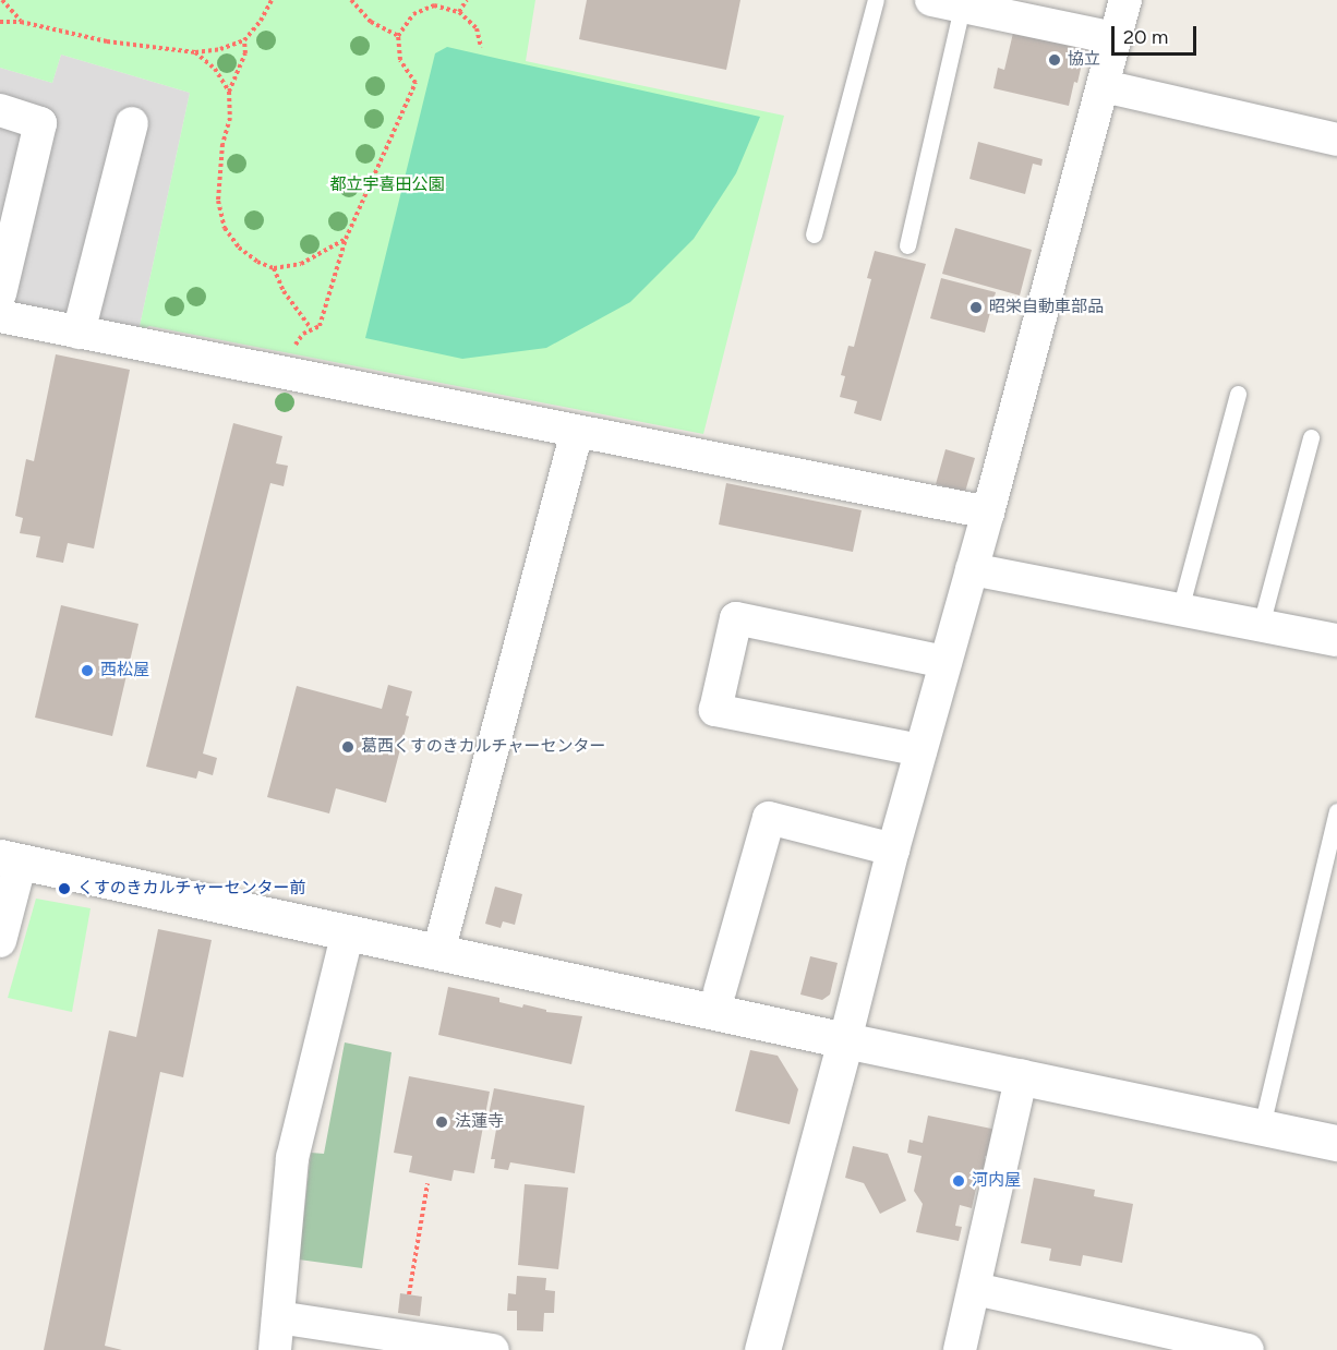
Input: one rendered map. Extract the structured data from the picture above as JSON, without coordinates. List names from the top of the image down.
{
  "parks": ["都立宇喜田公園"],
  "places": [
    "協立",
    "昭栄自動車部品",
    "西松屋",
    "葛西くすのきカルチャーセンター",
    "くすのきカルチャーセンター前",
    "法蓮寺",
    "河内屋"
  ],
  "scale_bar": "20 m"
}
